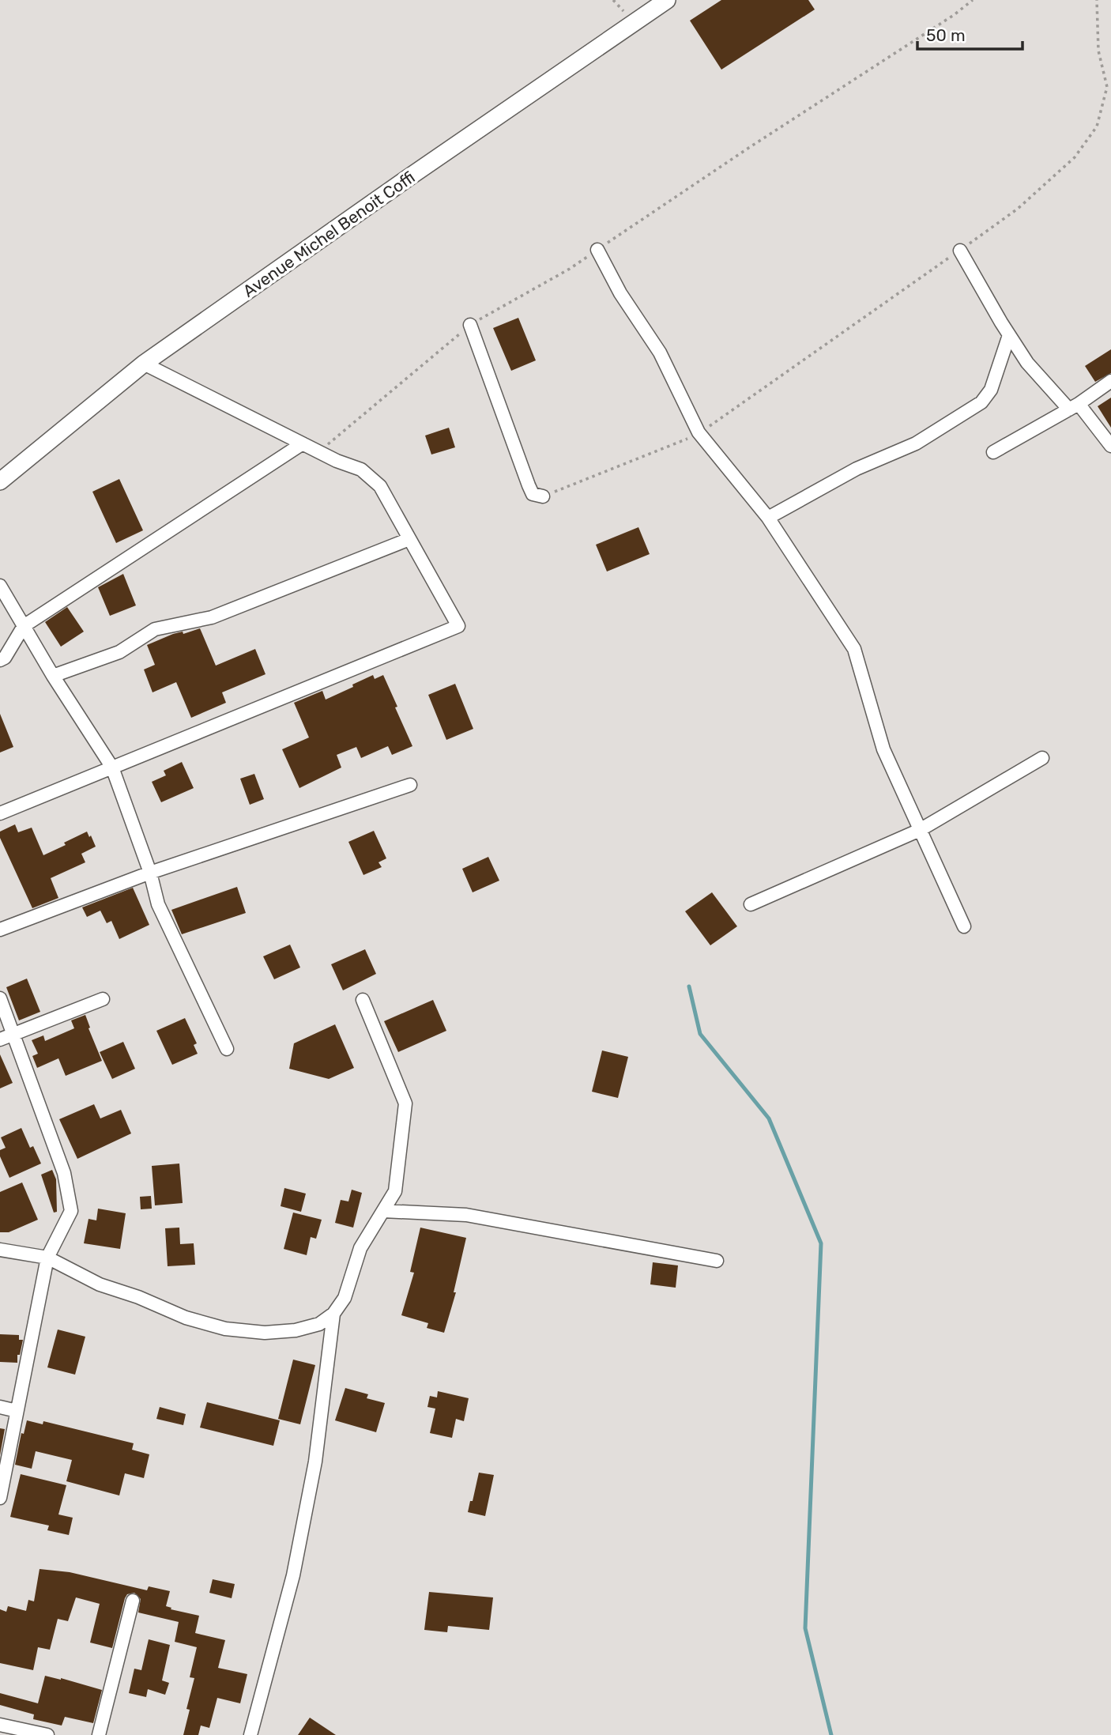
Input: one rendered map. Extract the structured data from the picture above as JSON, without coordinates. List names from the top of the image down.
{
  "streets": {
    "street": ["Avenue Michel Benoit Coffi"]
  },
  "scale_bar": "50 m"
}
